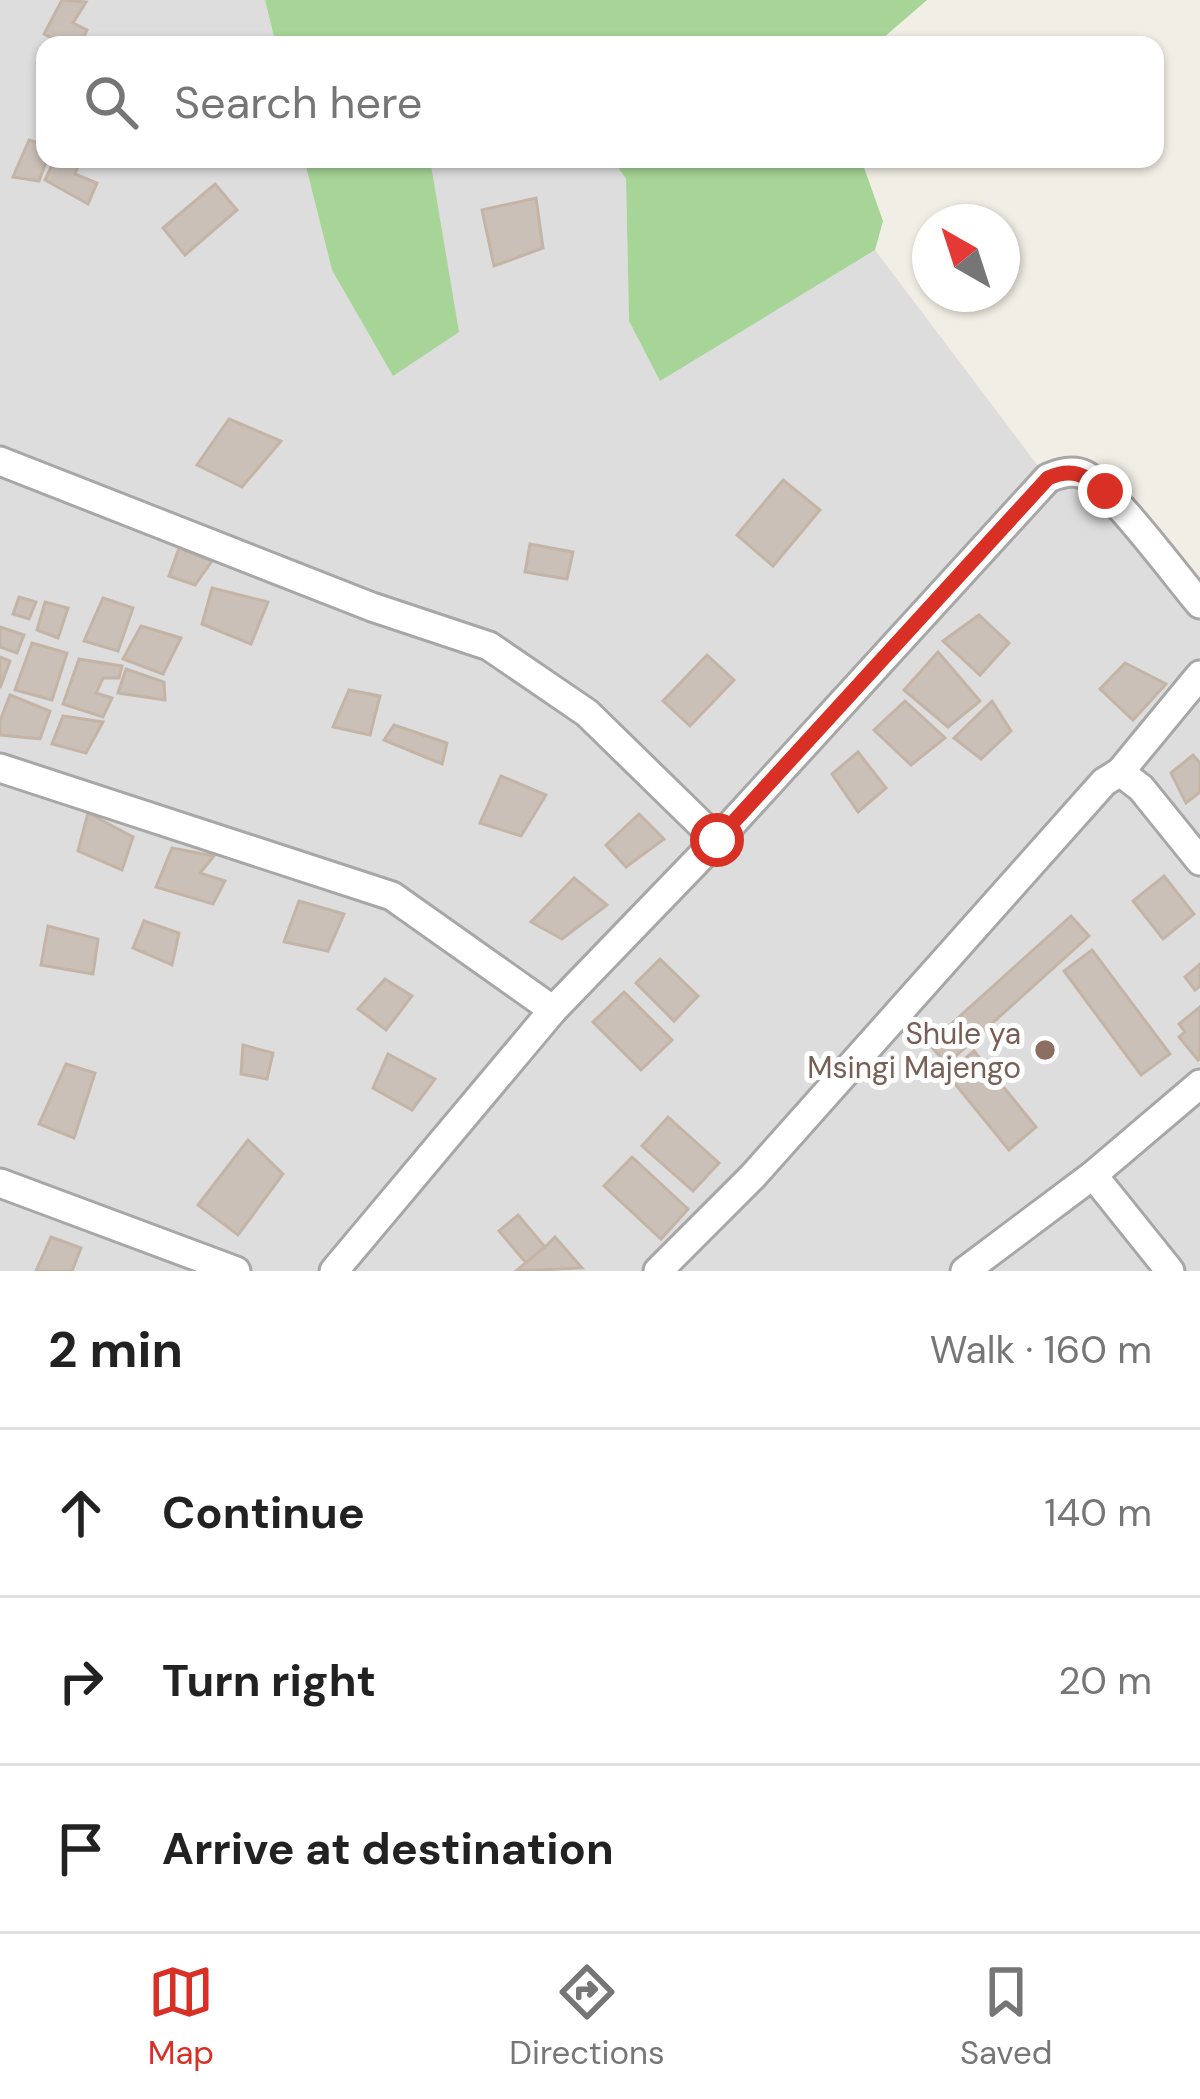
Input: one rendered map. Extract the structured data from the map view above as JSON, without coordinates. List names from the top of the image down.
{
  "places": ["Shule ya Msingi Majengo"],
  "north": "top left",
  "page": {
    "search": "Search here",
    "heading": ["2 min", "Walk · 160 m"],
    "list": [
      ["Continue", "140 m"],
      ["Turn right", "20 m"],
      "Arrive at destination"
    ],
    "nav": ["Map", "Directions", "Saved"]
  }
}
